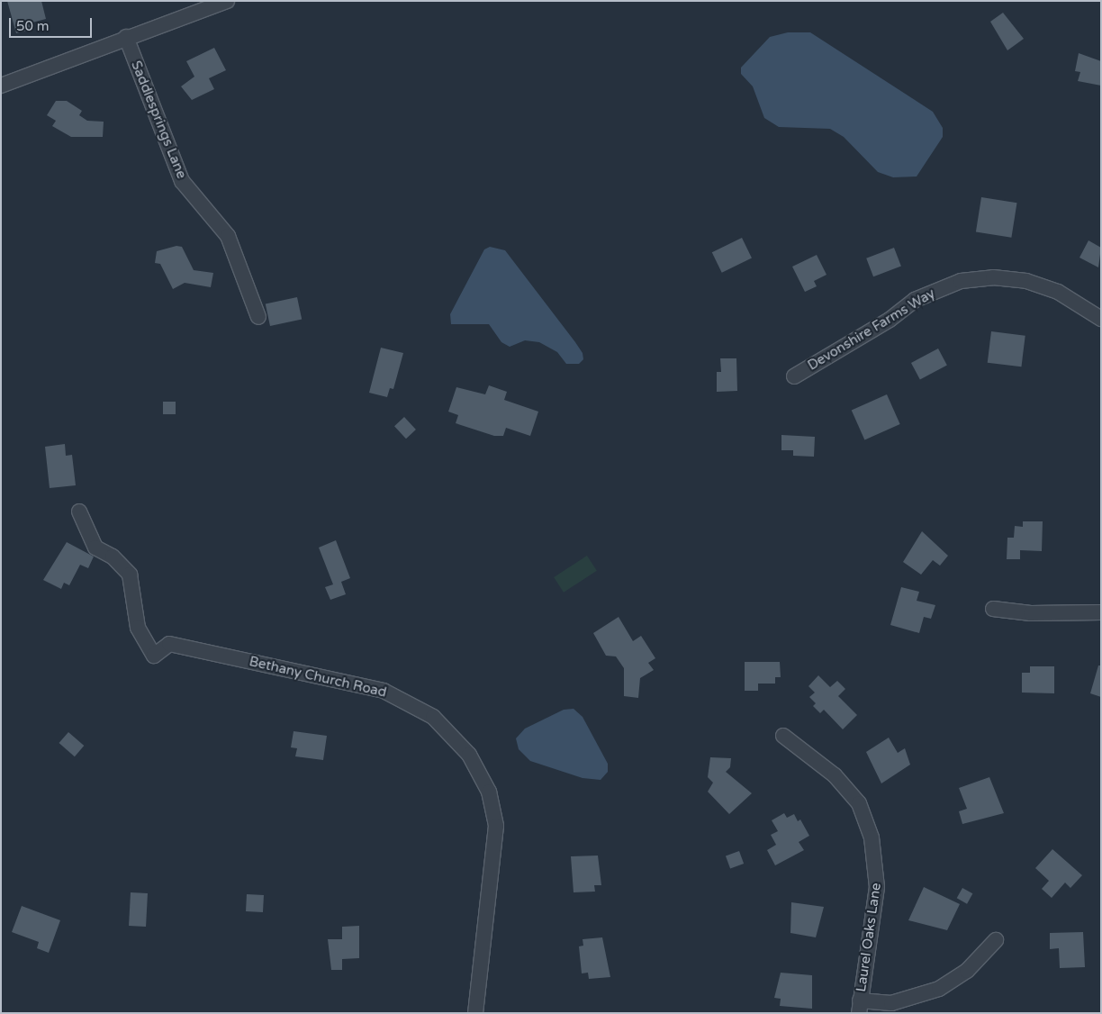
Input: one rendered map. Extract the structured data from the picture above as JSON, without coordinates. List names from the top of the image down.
{
  "streets": {
    "street": [
      "Saddlesprings Lane",
      "Devonshire Farms Way",
      "Bethany Church Road",
      "Laurel Oaks Lane"
    ]
  },
  "scale_bar": "50 m"
}
